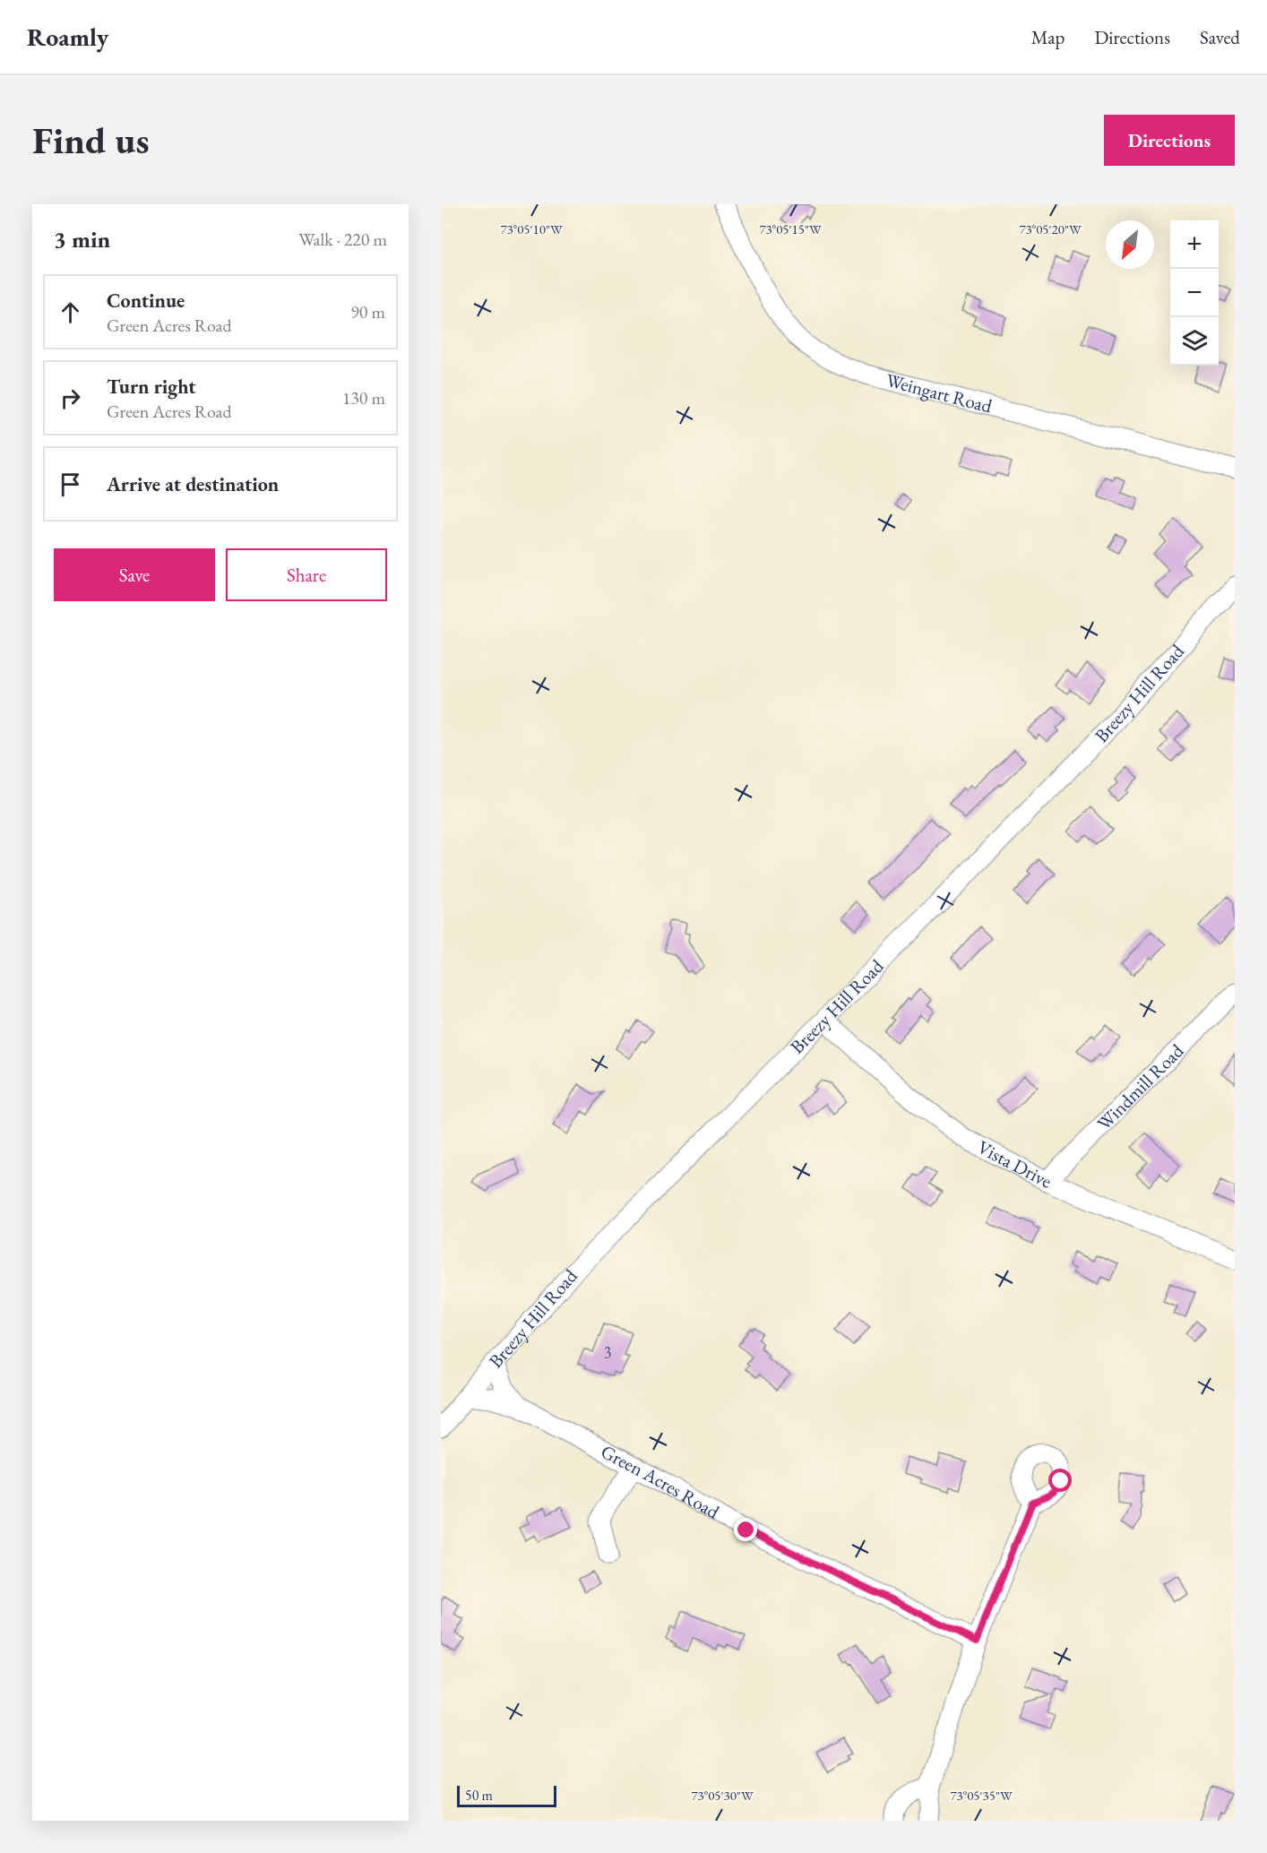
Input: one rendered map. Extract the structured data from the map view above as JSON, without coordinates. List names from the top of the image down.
{
  "streets": {
    "street": [
      "Weingart Road",
      "Breezy Hill Road",
      "Windmill Road",
      "Vista Drive",
      "Green Acres Road"
    ]
  },
  "crossings": [
    ["Breezy Hill Road", "Vista Drive"],
    ["Breezy Hill Road", "Green Acres Road"],
    ["Windmill Road", "Vista Drive"]
  ],
  "house_numbers": ["3"],
  "scale_bar": "50 m",
  "north": "bottom left",
  "page": {
    "header": "Roamly",
    "nav": ["Map", "Directions", "Saved"],
    "buttons": [
      "Directions",
      ["Save", "Share"]
    ],
    "title": "Find us",
    "heading": ["3 min", "Walk · 220 m"],
    "map_buttons": ["+", "−"],
    "list": [
      ["Continue", "Green Acres Road", "90 m"],
      ["Turn right", "Green Acres Road", "130 m"],
      "Arrive at destination"
    ],
    "scale": "50 m"
  },
  "coordinates": [
    "73°05'10\"W",
    "73°05'15\"W",
    "73°05'20\"W",
    "73°05'30\"W",
    "73°05'35\"W"
  ]
}
